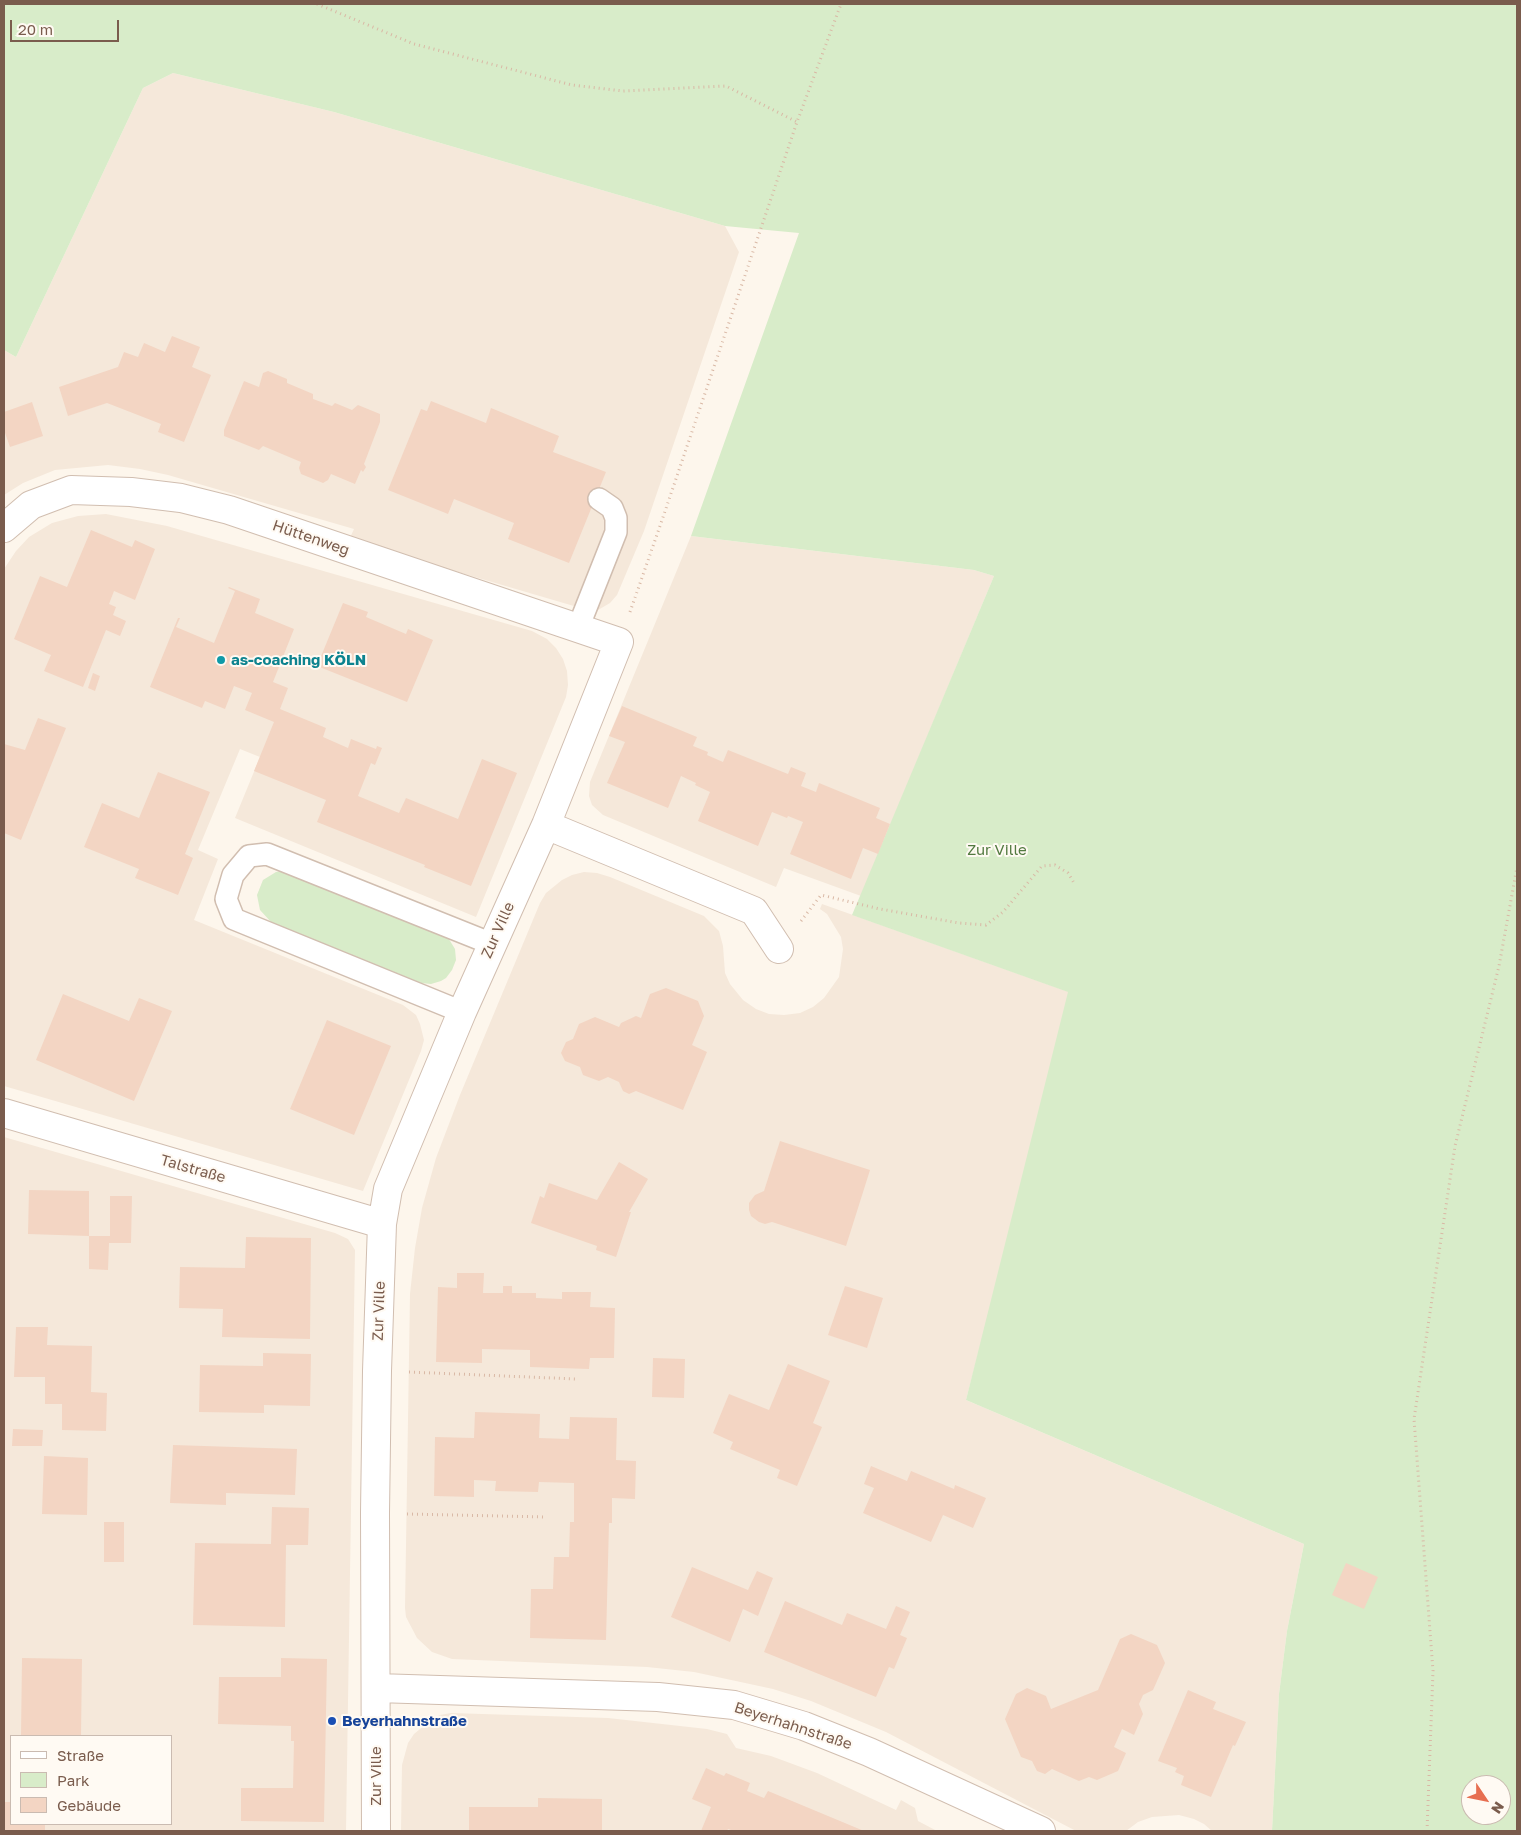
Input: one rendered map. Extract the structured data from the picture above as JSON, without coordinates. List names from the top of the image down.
{
  "streets": {
    "street": [
      "Hüttenweg",
      "Zur Ville",
      "Talstraße",
      "Beyerhahnstraße"
    ]
  },
  "crossings": [
    ["Hüttenweg", "Zur Ville"],
    ["Zur Ville", "Talstraße"],
    ["Zur Ville", "Beyerhahnstraße"]
  ],
  "parks": ["Zur Ville"],
  "places": ["as-coaching KÖLN", "Beyerhahnstraße"],
  "legend": ["Straße", "Park", "Gebäude"],
  "scale_bar": "20 m",
  "north": "bottom right"
}
